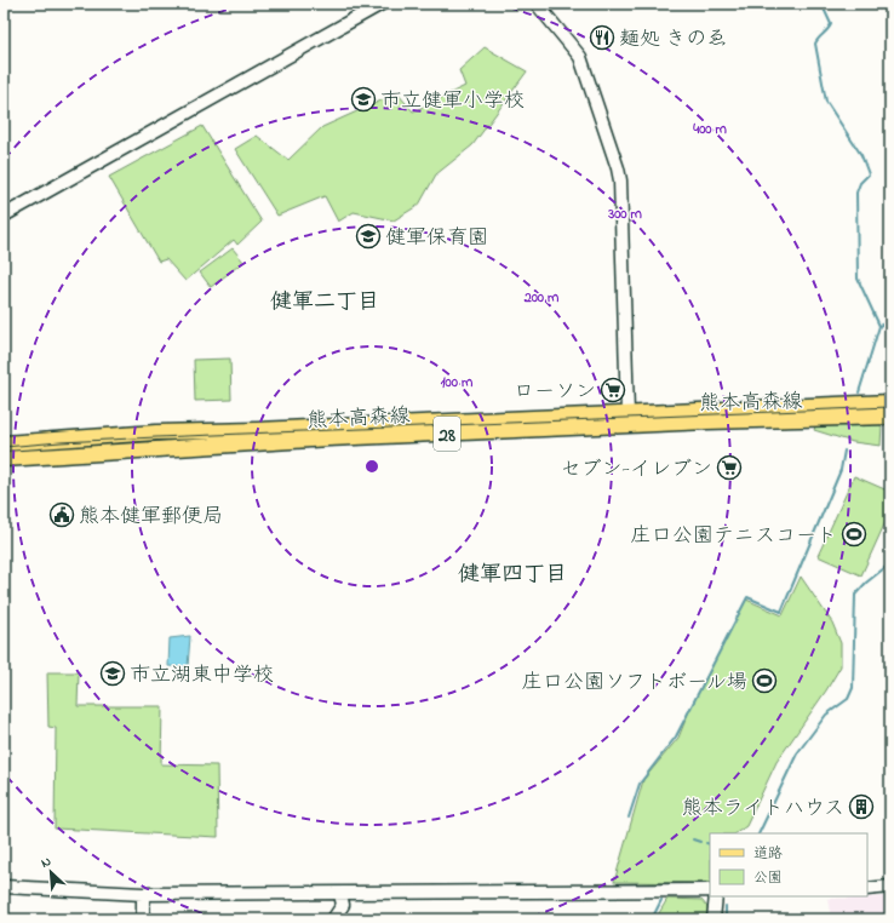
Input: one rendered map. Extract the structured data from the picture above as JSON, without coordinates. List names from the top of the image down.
{
  "streets": {
    "main road": ["熊本高森線", "28"]
  },
  "districts": ["健軍二丁目", "健軍四丁目"],
  "places": {
    "restaurant": ["麺処 きのゑ"],
    "school or university": ["市立健軍小学校", "健軍保育園", "市立湖東中学校"],
    "supermarket": ["ローソン", "セブン-イレブン"],
    "public building": ["熊本健軍郵便局"],
    "sports": ["庄口公園テニスコート", "庄口公園ソフトボール場"],
    "building": ["熊本ライトハウス"]
  },
  "legend": ["道路", "公園"],
  "north": "top left",
  "rings": [
    "400 m",
    "300 m",
    "200 m",
    "100 m"
  ]
}
